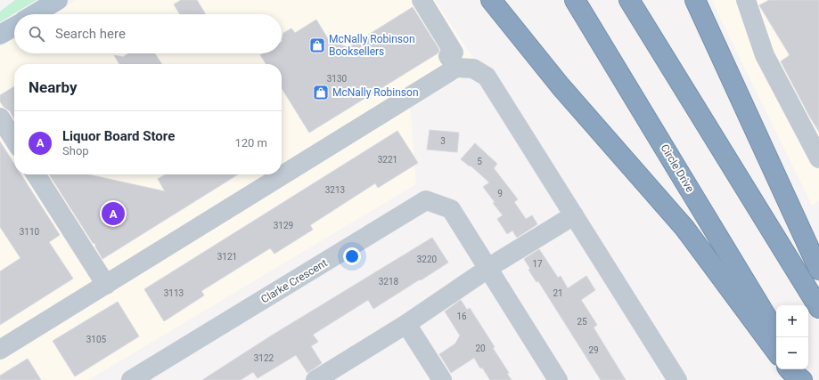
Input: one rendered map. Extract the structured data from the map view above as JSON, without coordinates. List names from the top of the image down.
{
  "streets": {
    "highway": ["Circle Drive"],
    "street": ["Clarke Crescent"]
  },
  "places": {
    "shop": ["McNally Robinson Booksellers", "McNally Robinson"]
  },
  "house_numbers": [
    "3130",
    "3",
    "3221",
    "5",
    "3213",
    "9",
    "3129",
    "3110",
    "3121",
    "3220",
    "17",
    "3218",
    "3113",
    "21",
    "16",
    "25",
    "3105",
    "20",
    "29",
    "3122"
  ],
  "page": {
    "search": "Search here",
    "heading": "Nearby",
    "list": [
      {
        "mark": "A",
        "name": "Liquor Board Store",
        "note": "Shop",
        "value": "120 m"
      }
    ],
    "pins": "A",
    "map_buttons": ["+", "−"]
  }
}
